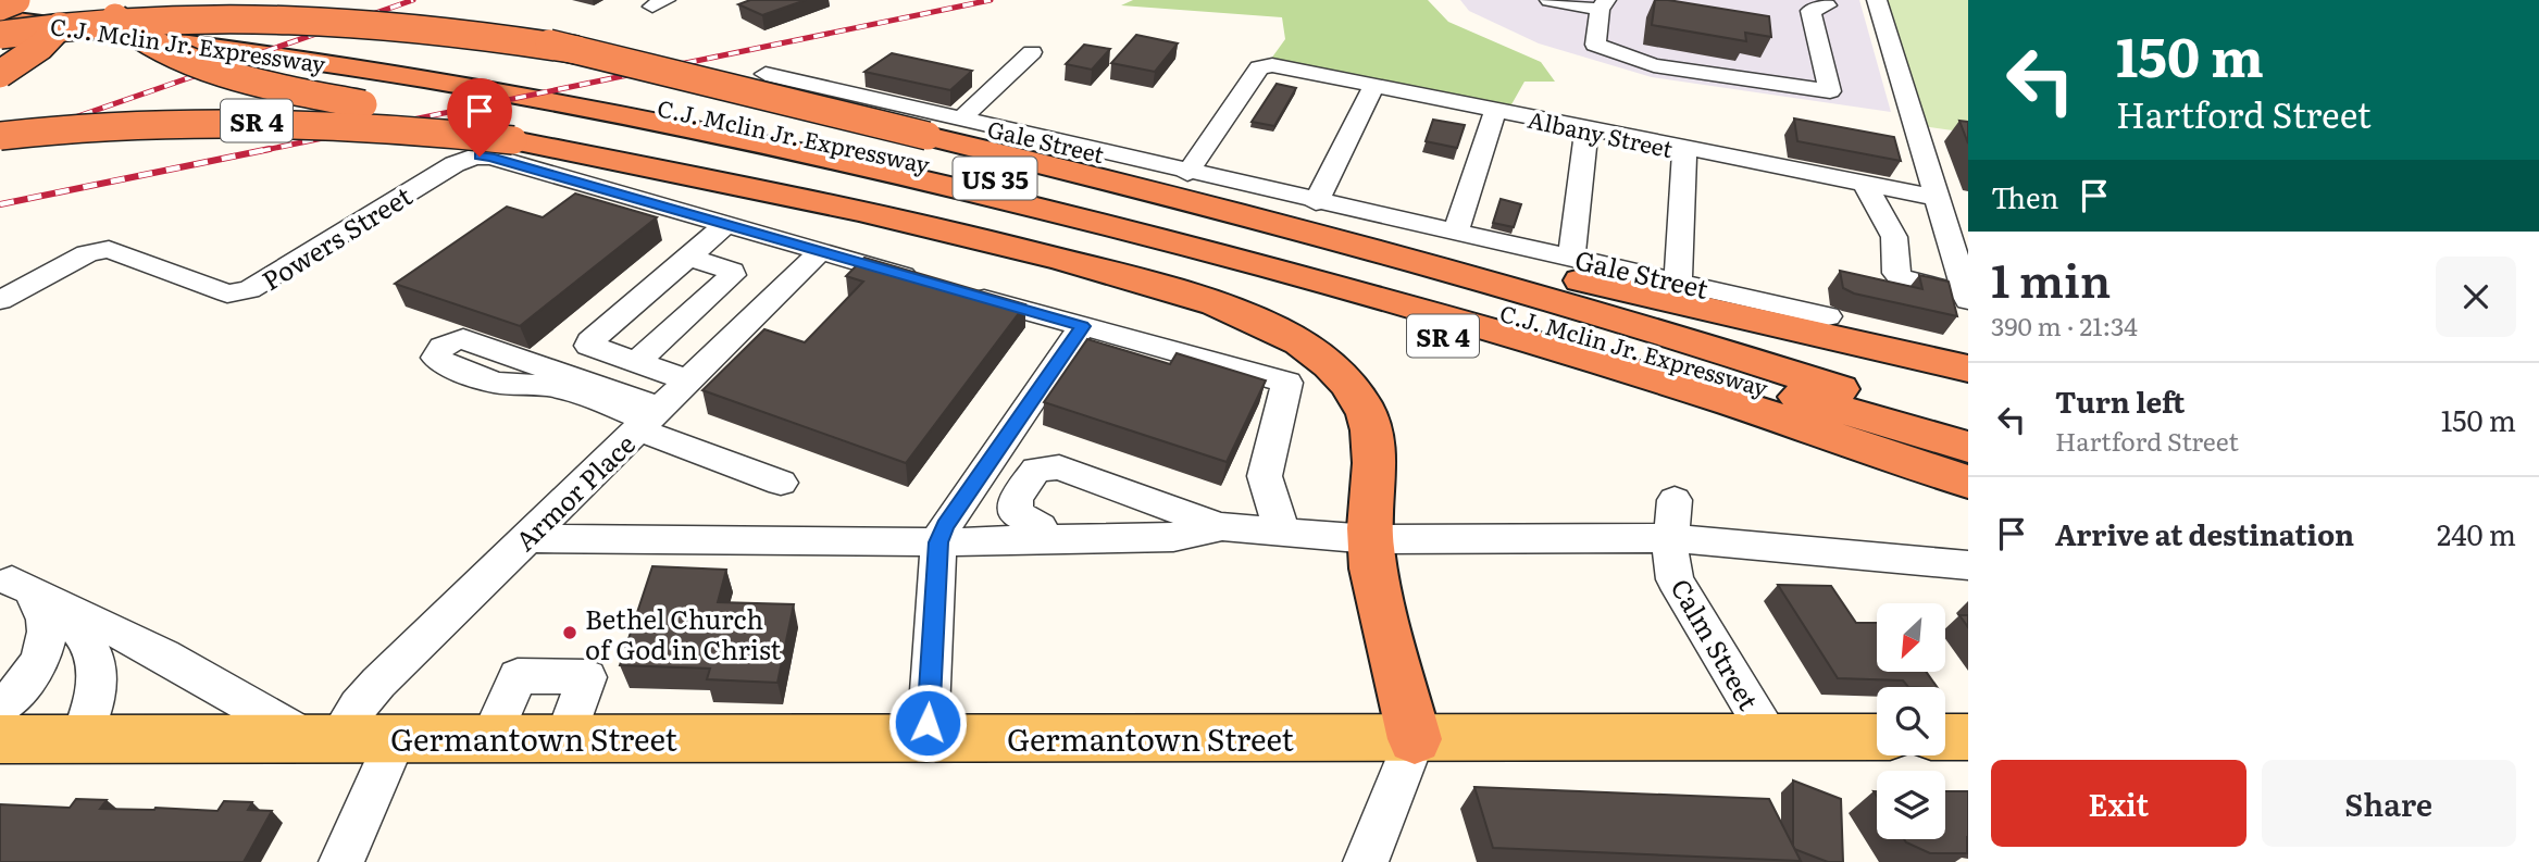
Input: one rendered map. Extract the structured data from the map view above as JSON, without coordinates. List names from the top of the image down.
{
  "streets": {
    "highway": ["C.J. Mclin Jr. Expressway", "SR 4", "US 35"],
    "main road": ["Germantown Street"],
    "street": [
      "Albany Street",
      "Gale Street",
      "Powers Street",
      "Armor Place",
      "Calm Street"
    ]
  },
  "crossings": [
    ["C.J. Mclin Jr. Expressway", "SR 4"],
    ["C.J. Mclin Jr. Expressway", "US 35"],
    ["SR 4", "Albany Street"],
    ["SR 4", "Gale Street"],
    ["SR 4", "US 35"],
    ["Albany Street", "Gale Street"],
    ["Armor Place", "Germantown Street"],
    ["Calm Street", "Germantown Street"]
  ],
  "places": ["Bethel Church of God in Christ"],
  "north": "bottom left",
  "page": {
    "turn": ["150 m", "Hartford Street"],
    "then": "Then",
    "heading": ["1 min", "390 m · 21:34"],
    "list": [
      {
        "name": "Turn left",
        "note": "Hartford Street",
        "value": "150 m"
      },
      {
        "name": "Arrive at destination",
        "value": "240 m"
      }
    ],
    "buttons": ["Exit", "Share"]
  }
}
